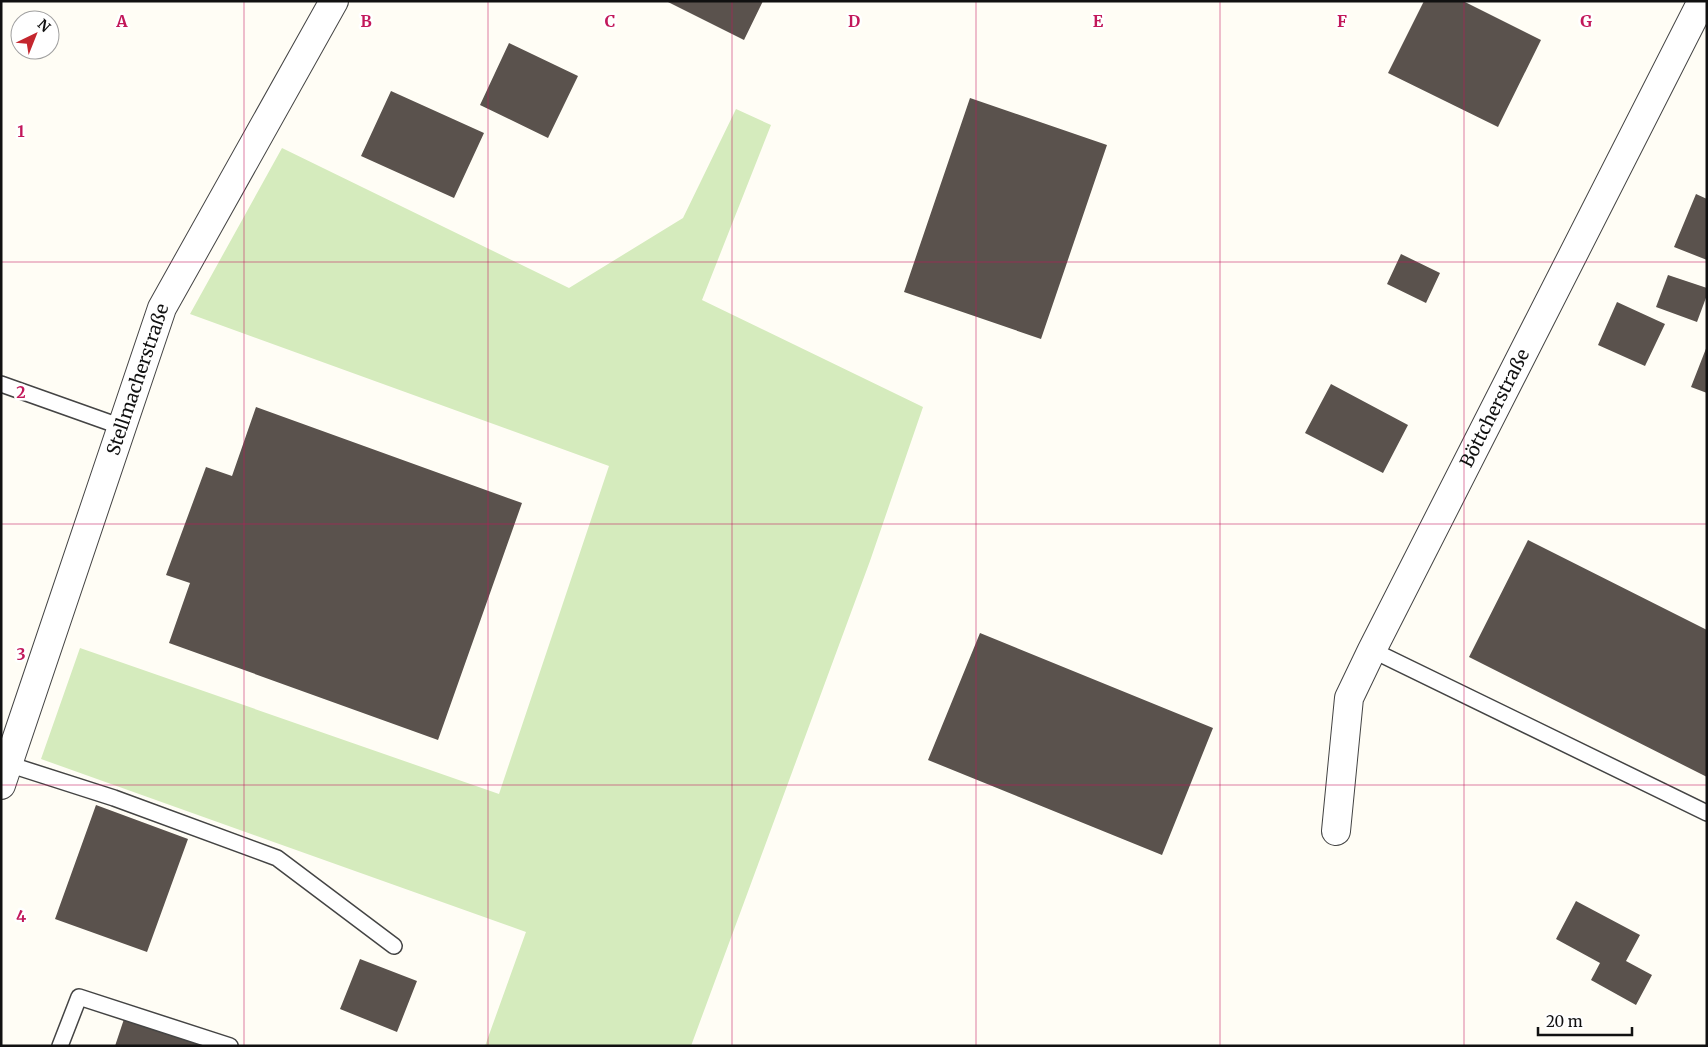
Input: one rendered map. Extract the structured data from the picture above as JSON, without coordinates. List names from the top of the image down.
{
  "streets": {
    "street": ["Stellmacherstraße", "Böttcherstraße"]
  },
  "scale_bar": "20 m",
  "north": "top right",
  "grid": {
    "columns": [
      "A",
      "B",
      "C",
      "D",
      "E",
      "F",
      "G"
    ],
    "rows": [
      "1",
      "2",
      "3",
      "4"
    ]
  }
}
